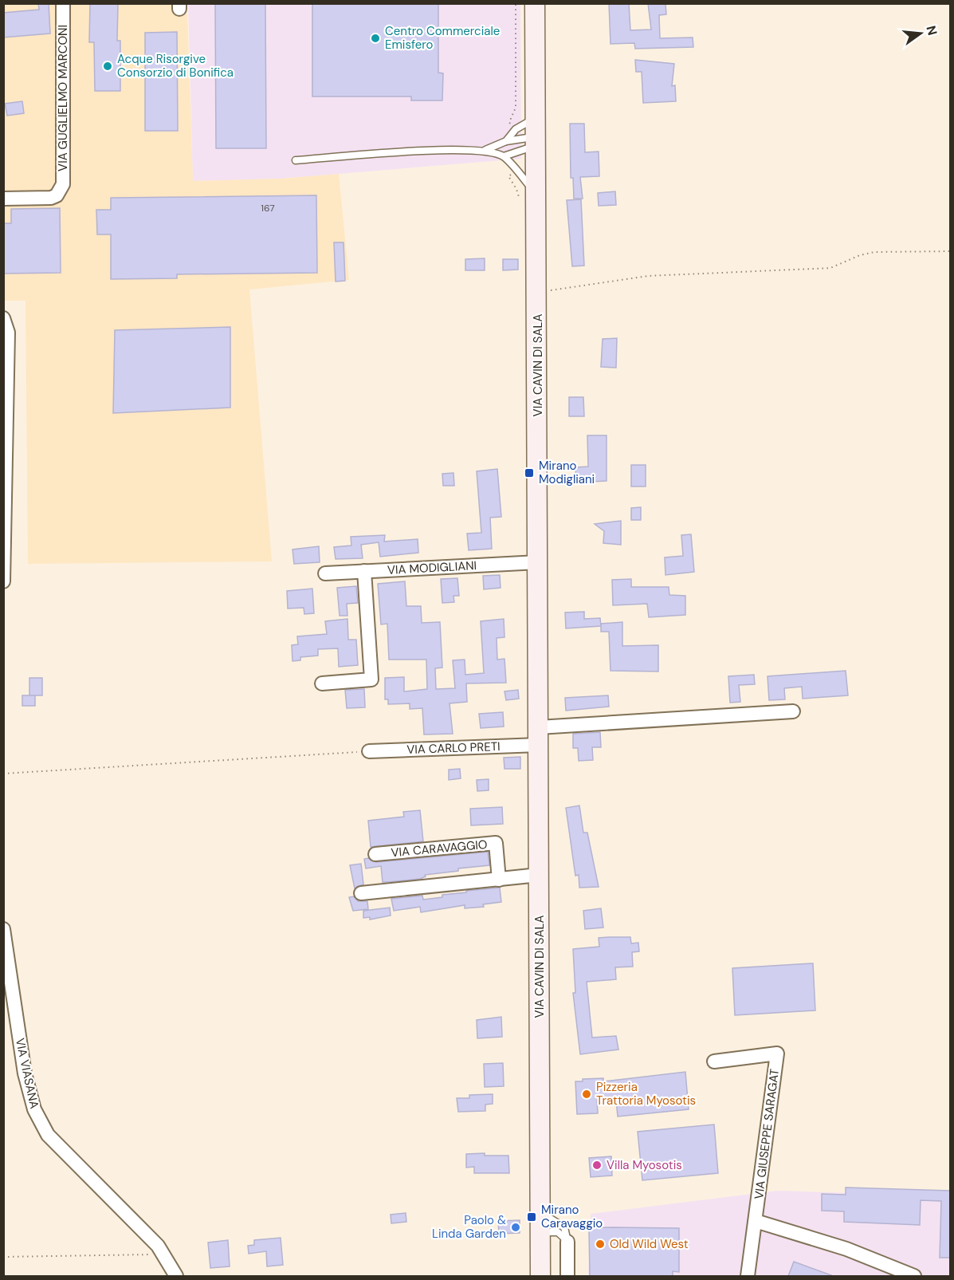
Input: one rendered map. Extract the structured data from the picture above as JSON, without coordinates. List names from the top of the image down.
{
  "streets": {
    "main road": ["VIA CAVIN DI SALA"],
    "street": [
      "VIA GUGLIELMO MARCONI",
      "VIA MODIGLIANI",
      "VIA CARLO PRETI",
      "VIA CARAVAGGIO",
      "VIA VIASANA",
      "VIA GIUSEPPE SARAGAT"
    ]
  },
  "crossings": [
    ["VIA CAVIN DI SALA", "VIA MODIGLIANI"],
    ["VIA CAVIN DI SALA", "VIA CARLO PRETI"]
  ],
  "places": {
    "other": [
      "Centro Commerciale Emisfero",
      "Acque Risorgive Consorzio di Bonifica",
      "Pizzeria Trattoria Myosotis",
      "Villa Myosotis",
      "Paolo & Linda Garden",
      "Old Wild West"
    ],
    "transit": ["Mirano Modigliani", "Mirano Caravaggio"]
  },
  "house_numbers": ["167"],
  "north": "right"
}
